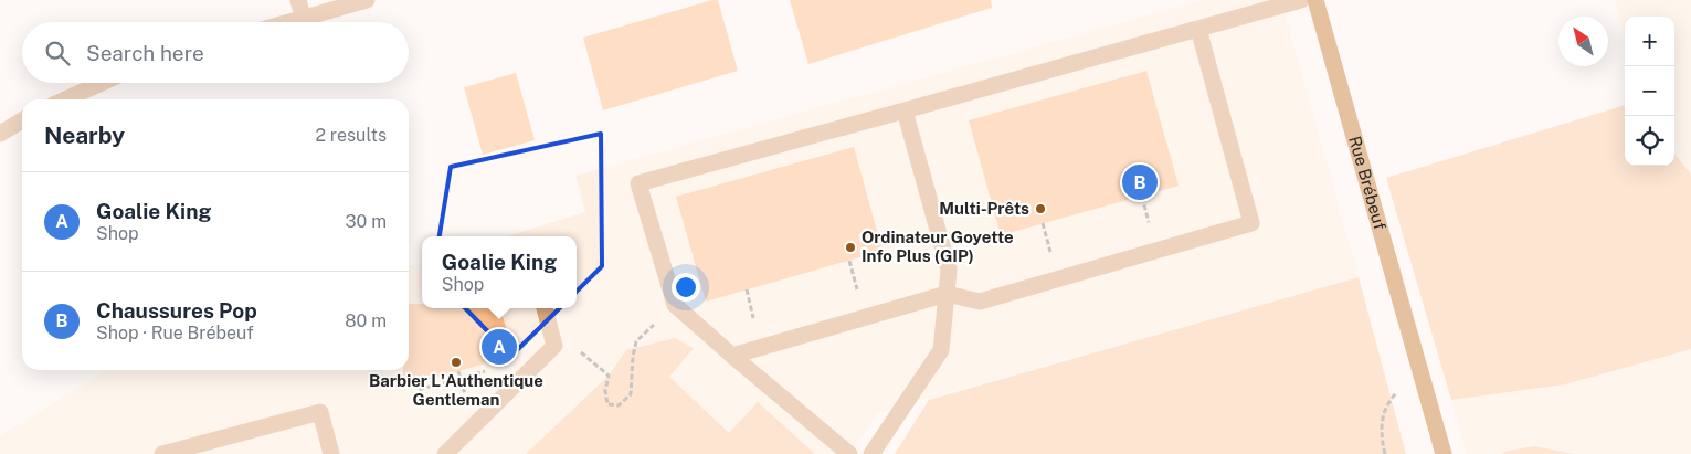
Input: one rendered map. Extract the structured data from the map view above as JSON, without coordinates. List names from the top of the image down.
{
  "streets": {
    "street": ["Rue Brébeuf"]
  },
  "places": ["Multi-Prêts", "Ordinateur Goyette Info Plus (GIP)", "Barbier L'Authentique Gentleman"],
  "north": "top left",
  "page": {
    "map_buttons": ["+", "−"],
    "search": "Search here",
    "heading": ["Nearby", "2 results"],
    "pins": ["B", "A"],
    "list": [
      {
        "mark": "A",
        "name": "Goalie King",
        "note": "Shop",
        "value": "30 m"
      },
      {
        "mark": "B",
        "name": "Chaussures Pop",
        "note": "Shop · Rue Brébeuf",
        "value": "80 m"
      }
    ],
    "popup": ["Goalie King", "Shop"]
  }
}
